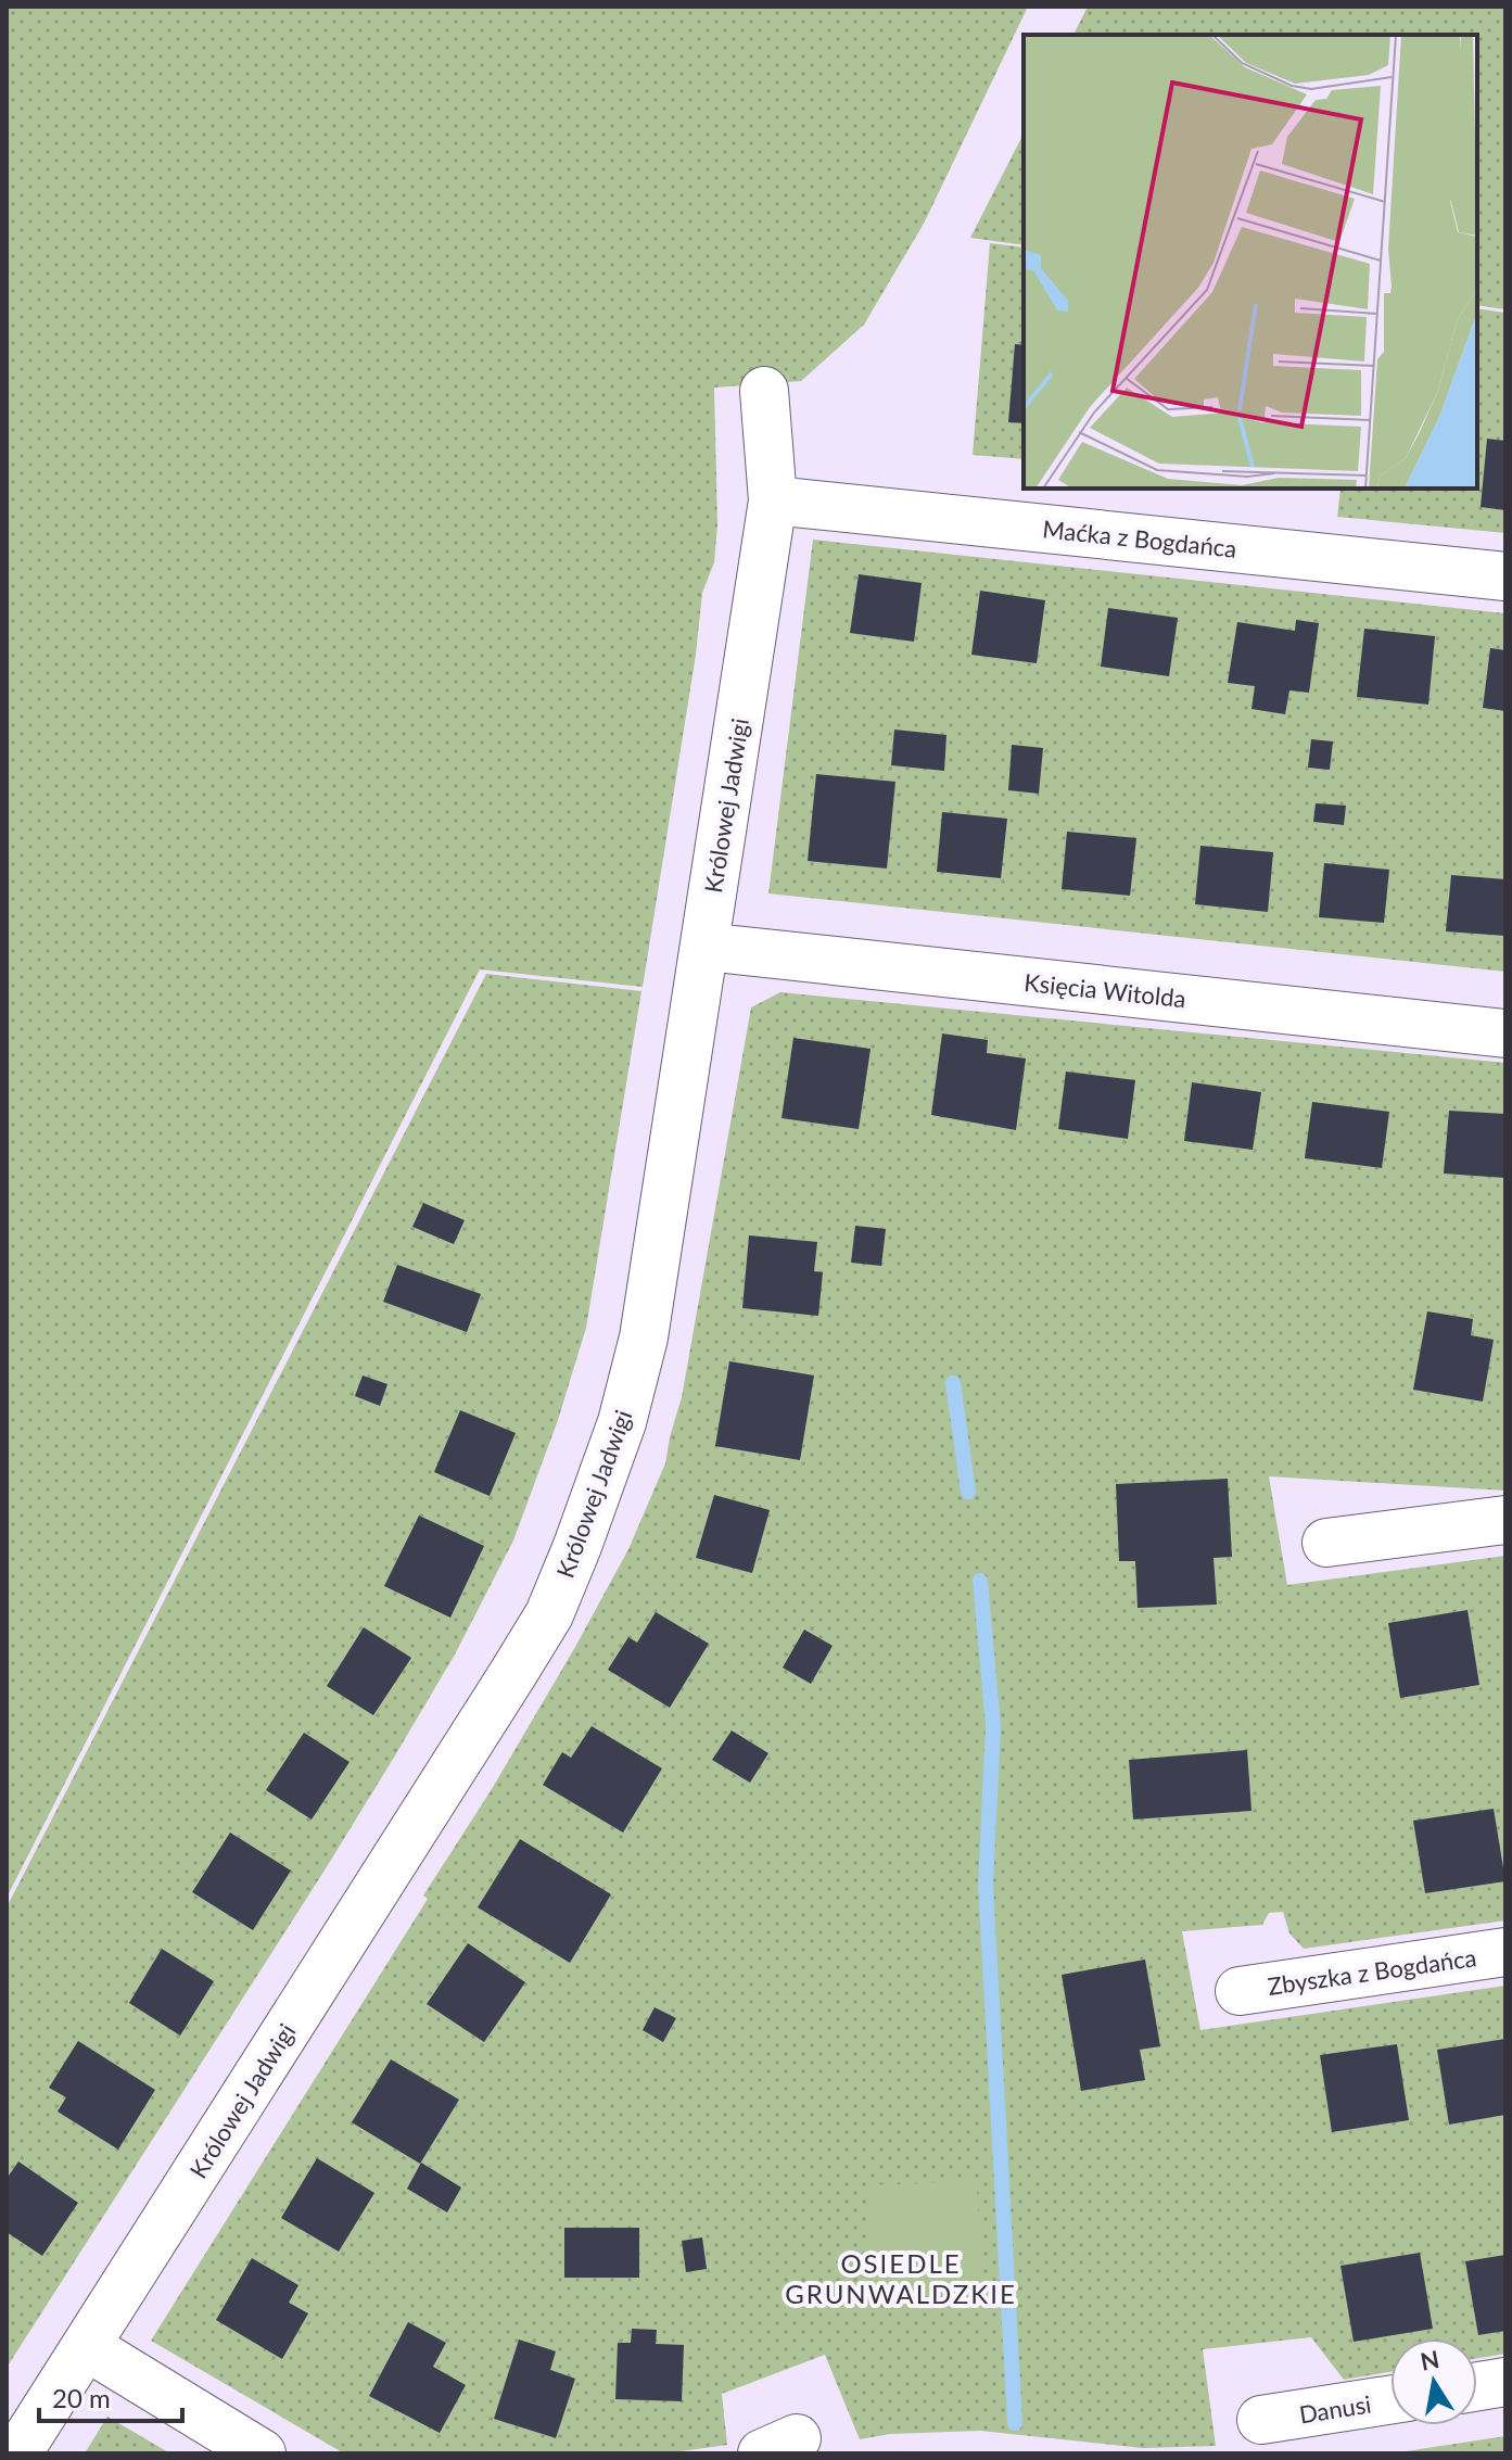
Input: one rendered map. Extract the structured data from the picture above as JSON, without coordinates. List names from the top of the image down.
{
  "streets": {
    "street": [
      "Maćka z Bogdańca",
      "Królowej Jadwigi",
      "Księcia Witolda",
      "Zbyszka z Bogdańca",
      "Danusi"
    ]
  },
  "crossings": [
    ["Maćka z Bogdańca", "Królowej Jadwigi"],
    ["Królowej Jadwigi", "Księcia Witolda"]
  ],
  "districts": ["OSIEDLE GRUNWALDZKIE"],
  "scale_bar": "20 m",
  "north": "top"
}
